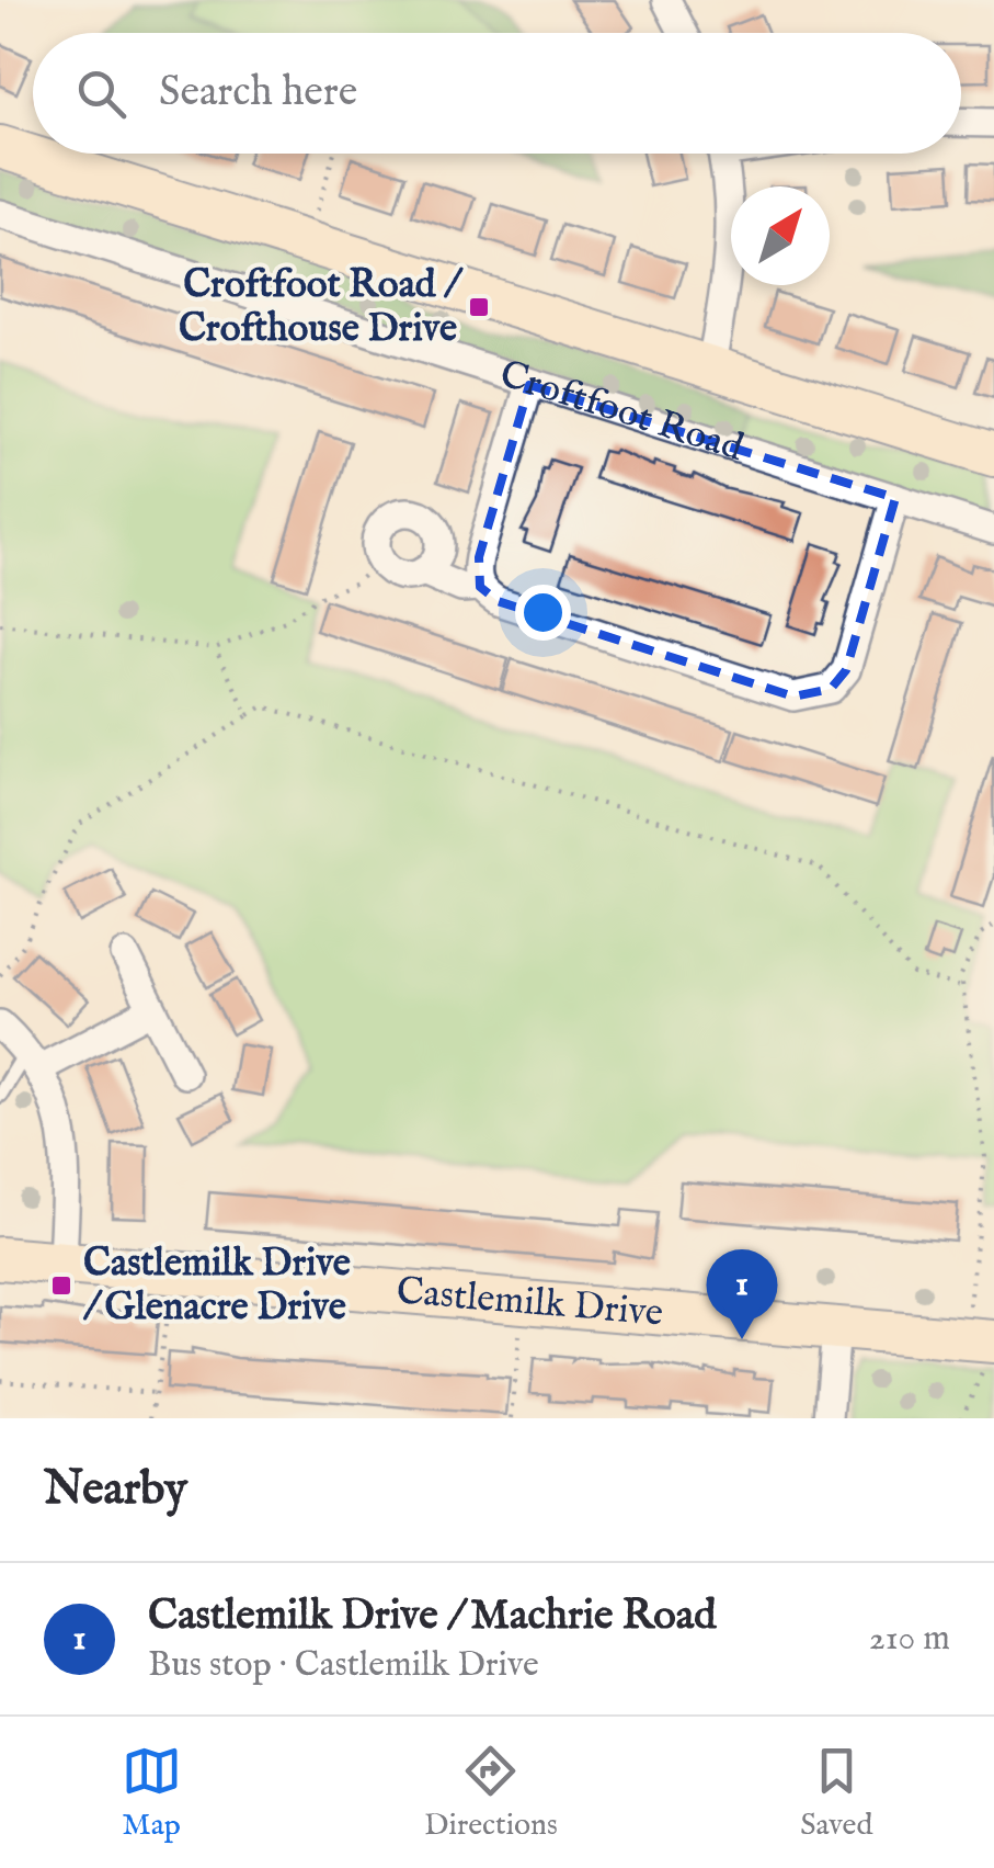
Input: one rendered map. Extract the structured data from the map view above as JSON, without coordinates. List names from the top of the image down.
{
  "streets": {
    "street": ["Croftfoot Road", "Castlemilk Drive"]
  },
  "places": {
    "transit": ["Croftfoot Road / Crofthouse Drive", "Castlemilk Drive / Glenacre Drive"]
  },
  "north": "top right",
  "page": {
    "search": "Search here",
    "pins": "1",
    "heading": "Nearby",
    "list": [
      {
        "mark": "1",
        "name": "Castlemilk Drive / Machrie Road",
        "note": "Bus stop · Castlemilk Drive",
        "value": "210 m"
      }
    ],
    "nav": ["Map", "Directions", "Saved"]
  }
}
